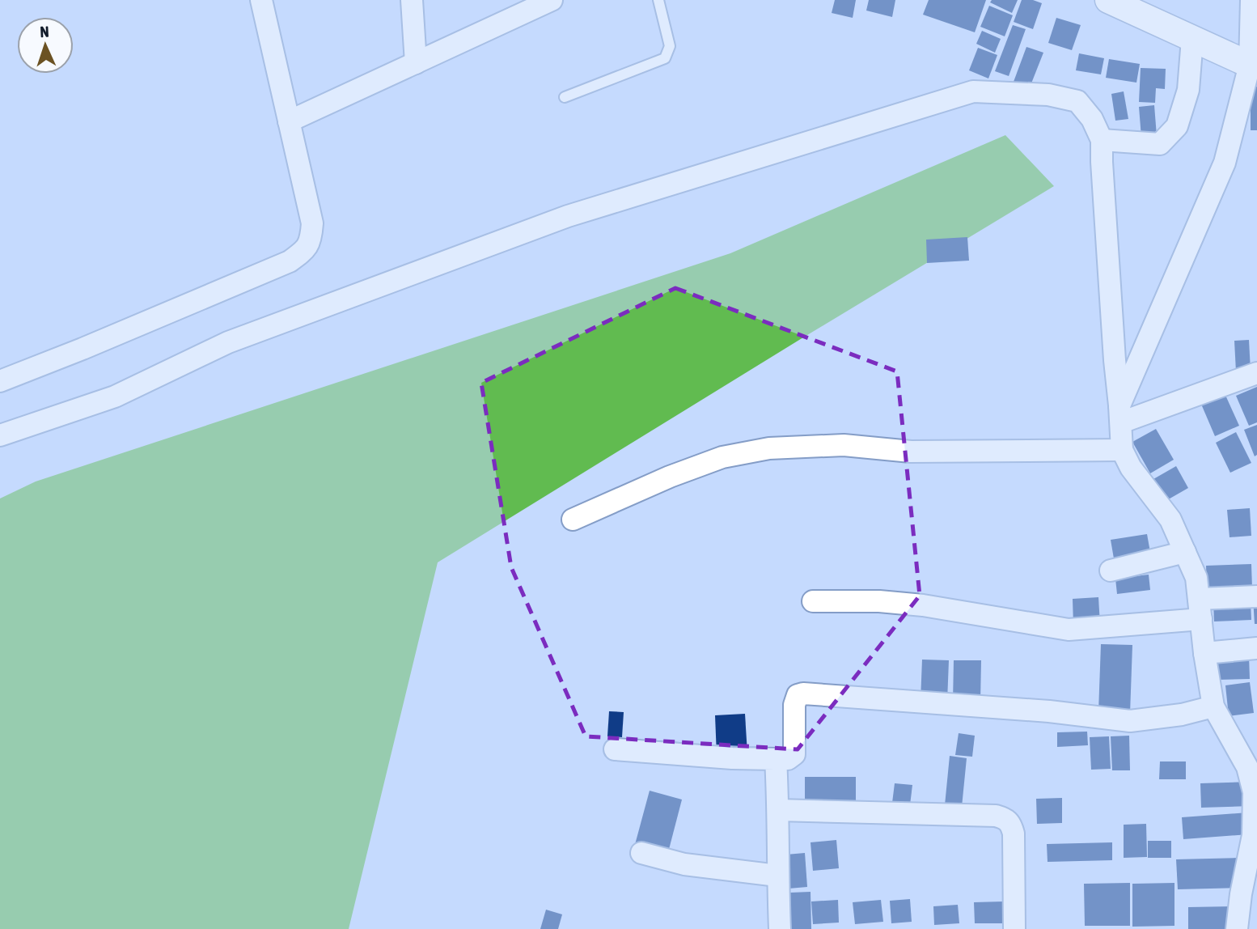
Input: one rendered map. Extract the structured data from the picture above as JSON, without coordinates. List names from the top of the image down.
{
  "north": "top"
}
